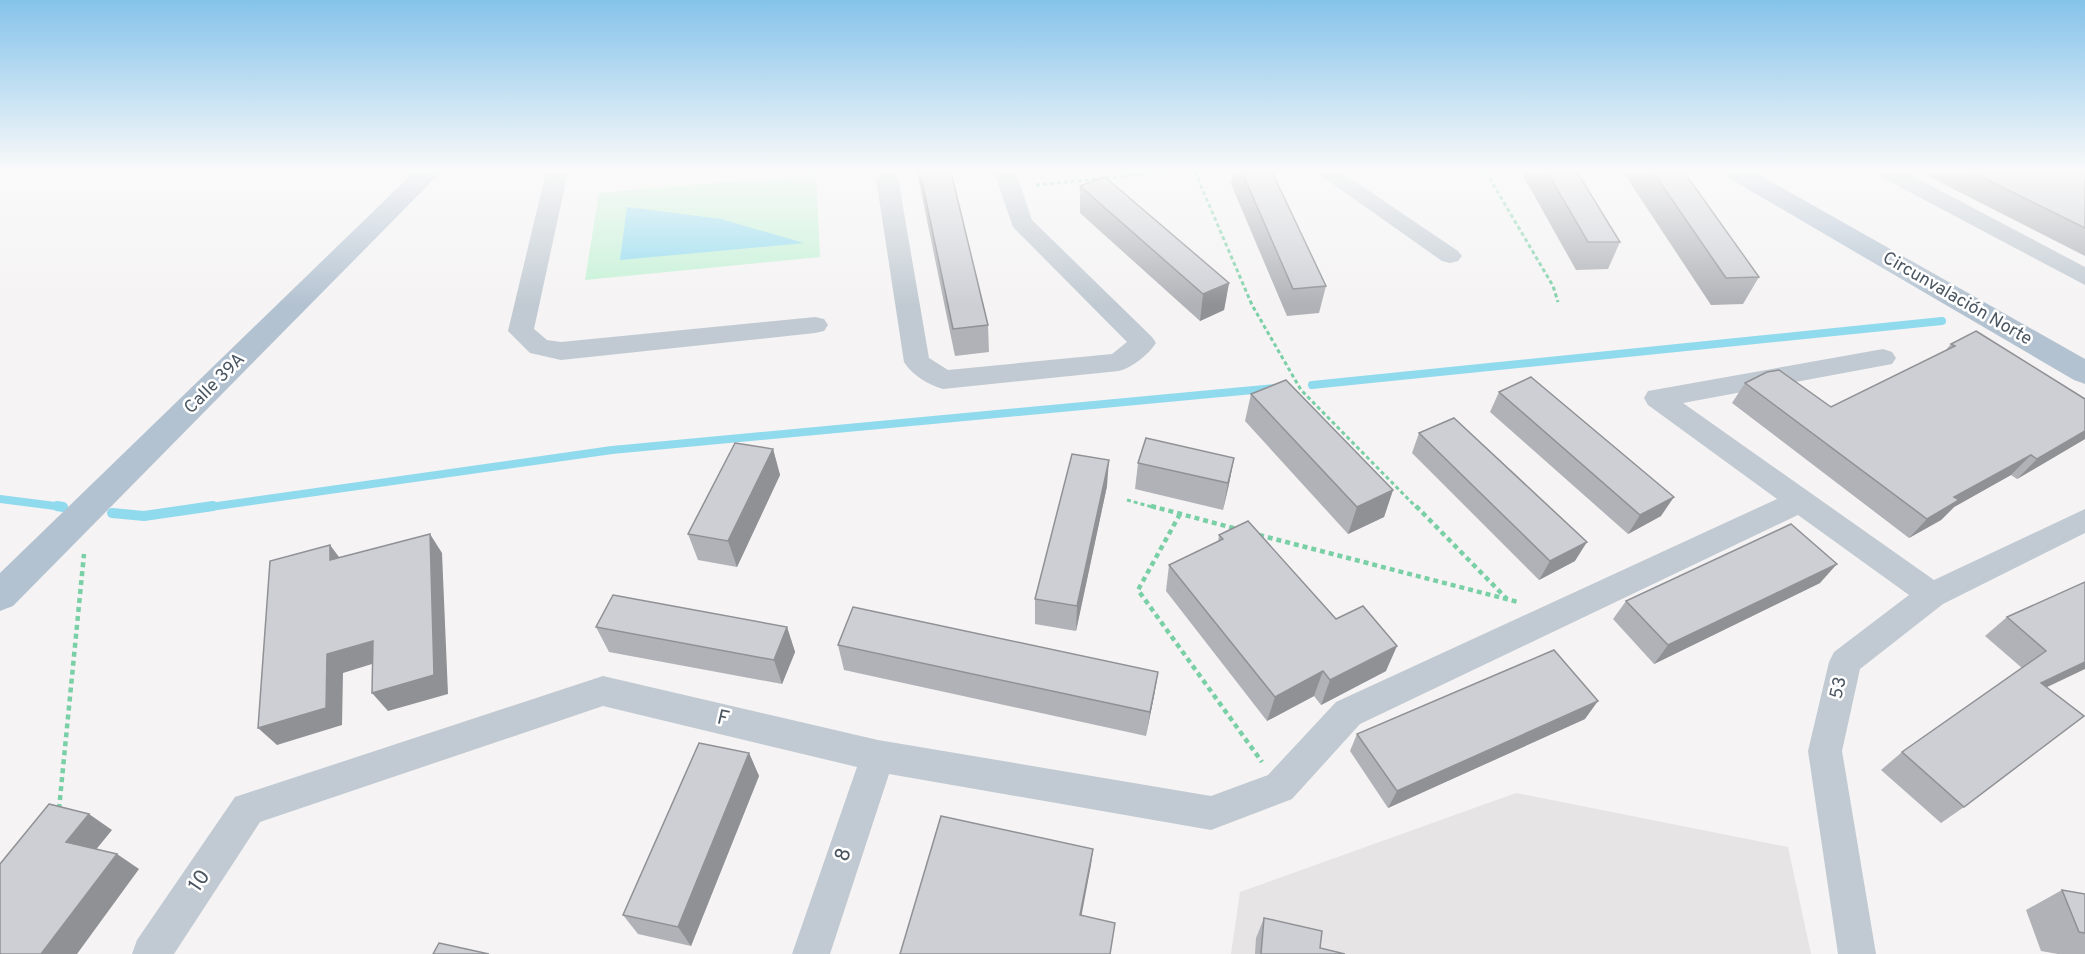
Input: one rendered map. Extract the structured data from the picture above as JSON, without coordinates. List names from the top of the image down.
{
  "streets": {
    "main road": ["Circunvalación Norte", "Calle 39A"],
    "street": [
      "53",
      "F",
      "8",
      "10"
    ]
  },
  "crossings": [
    ["F", "8"],
    ["F", "10"]
  ]
}
